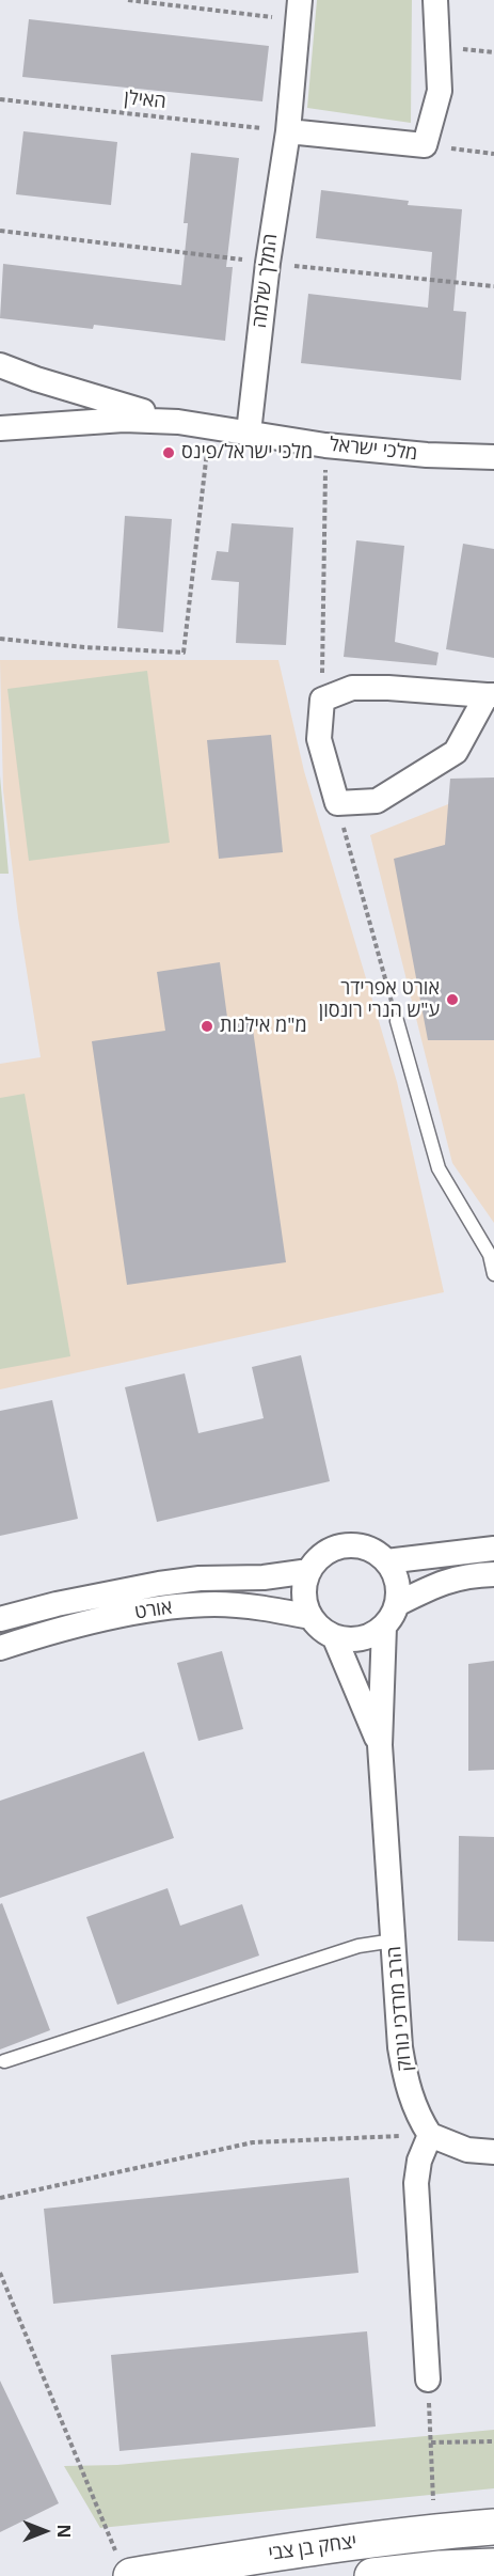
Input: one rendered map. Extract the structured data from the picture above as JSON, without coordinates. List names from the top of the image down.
{
  "streets": {
    "street": [
      "המלך שלמה",
      "מלכי ישראל",
      "אורט",
      "הרב מרדכי נורוק",
      "יצחק בן צבי"
    ],
    "path": ["האילן"]
  },
  "crossings": [
    ["האילן", "המלך שלמה"],
    ["המלך שלמה", "מלכי ישראל"],
    ["אורט", "הרב מרדכי נורוק"]
  ],
  "places": ["מלכי ישראל/פינס", "אורט אפרידר ע\"ש הנרי רונסון", "מ\"מ אילנות"],
  "north": "right"
}
